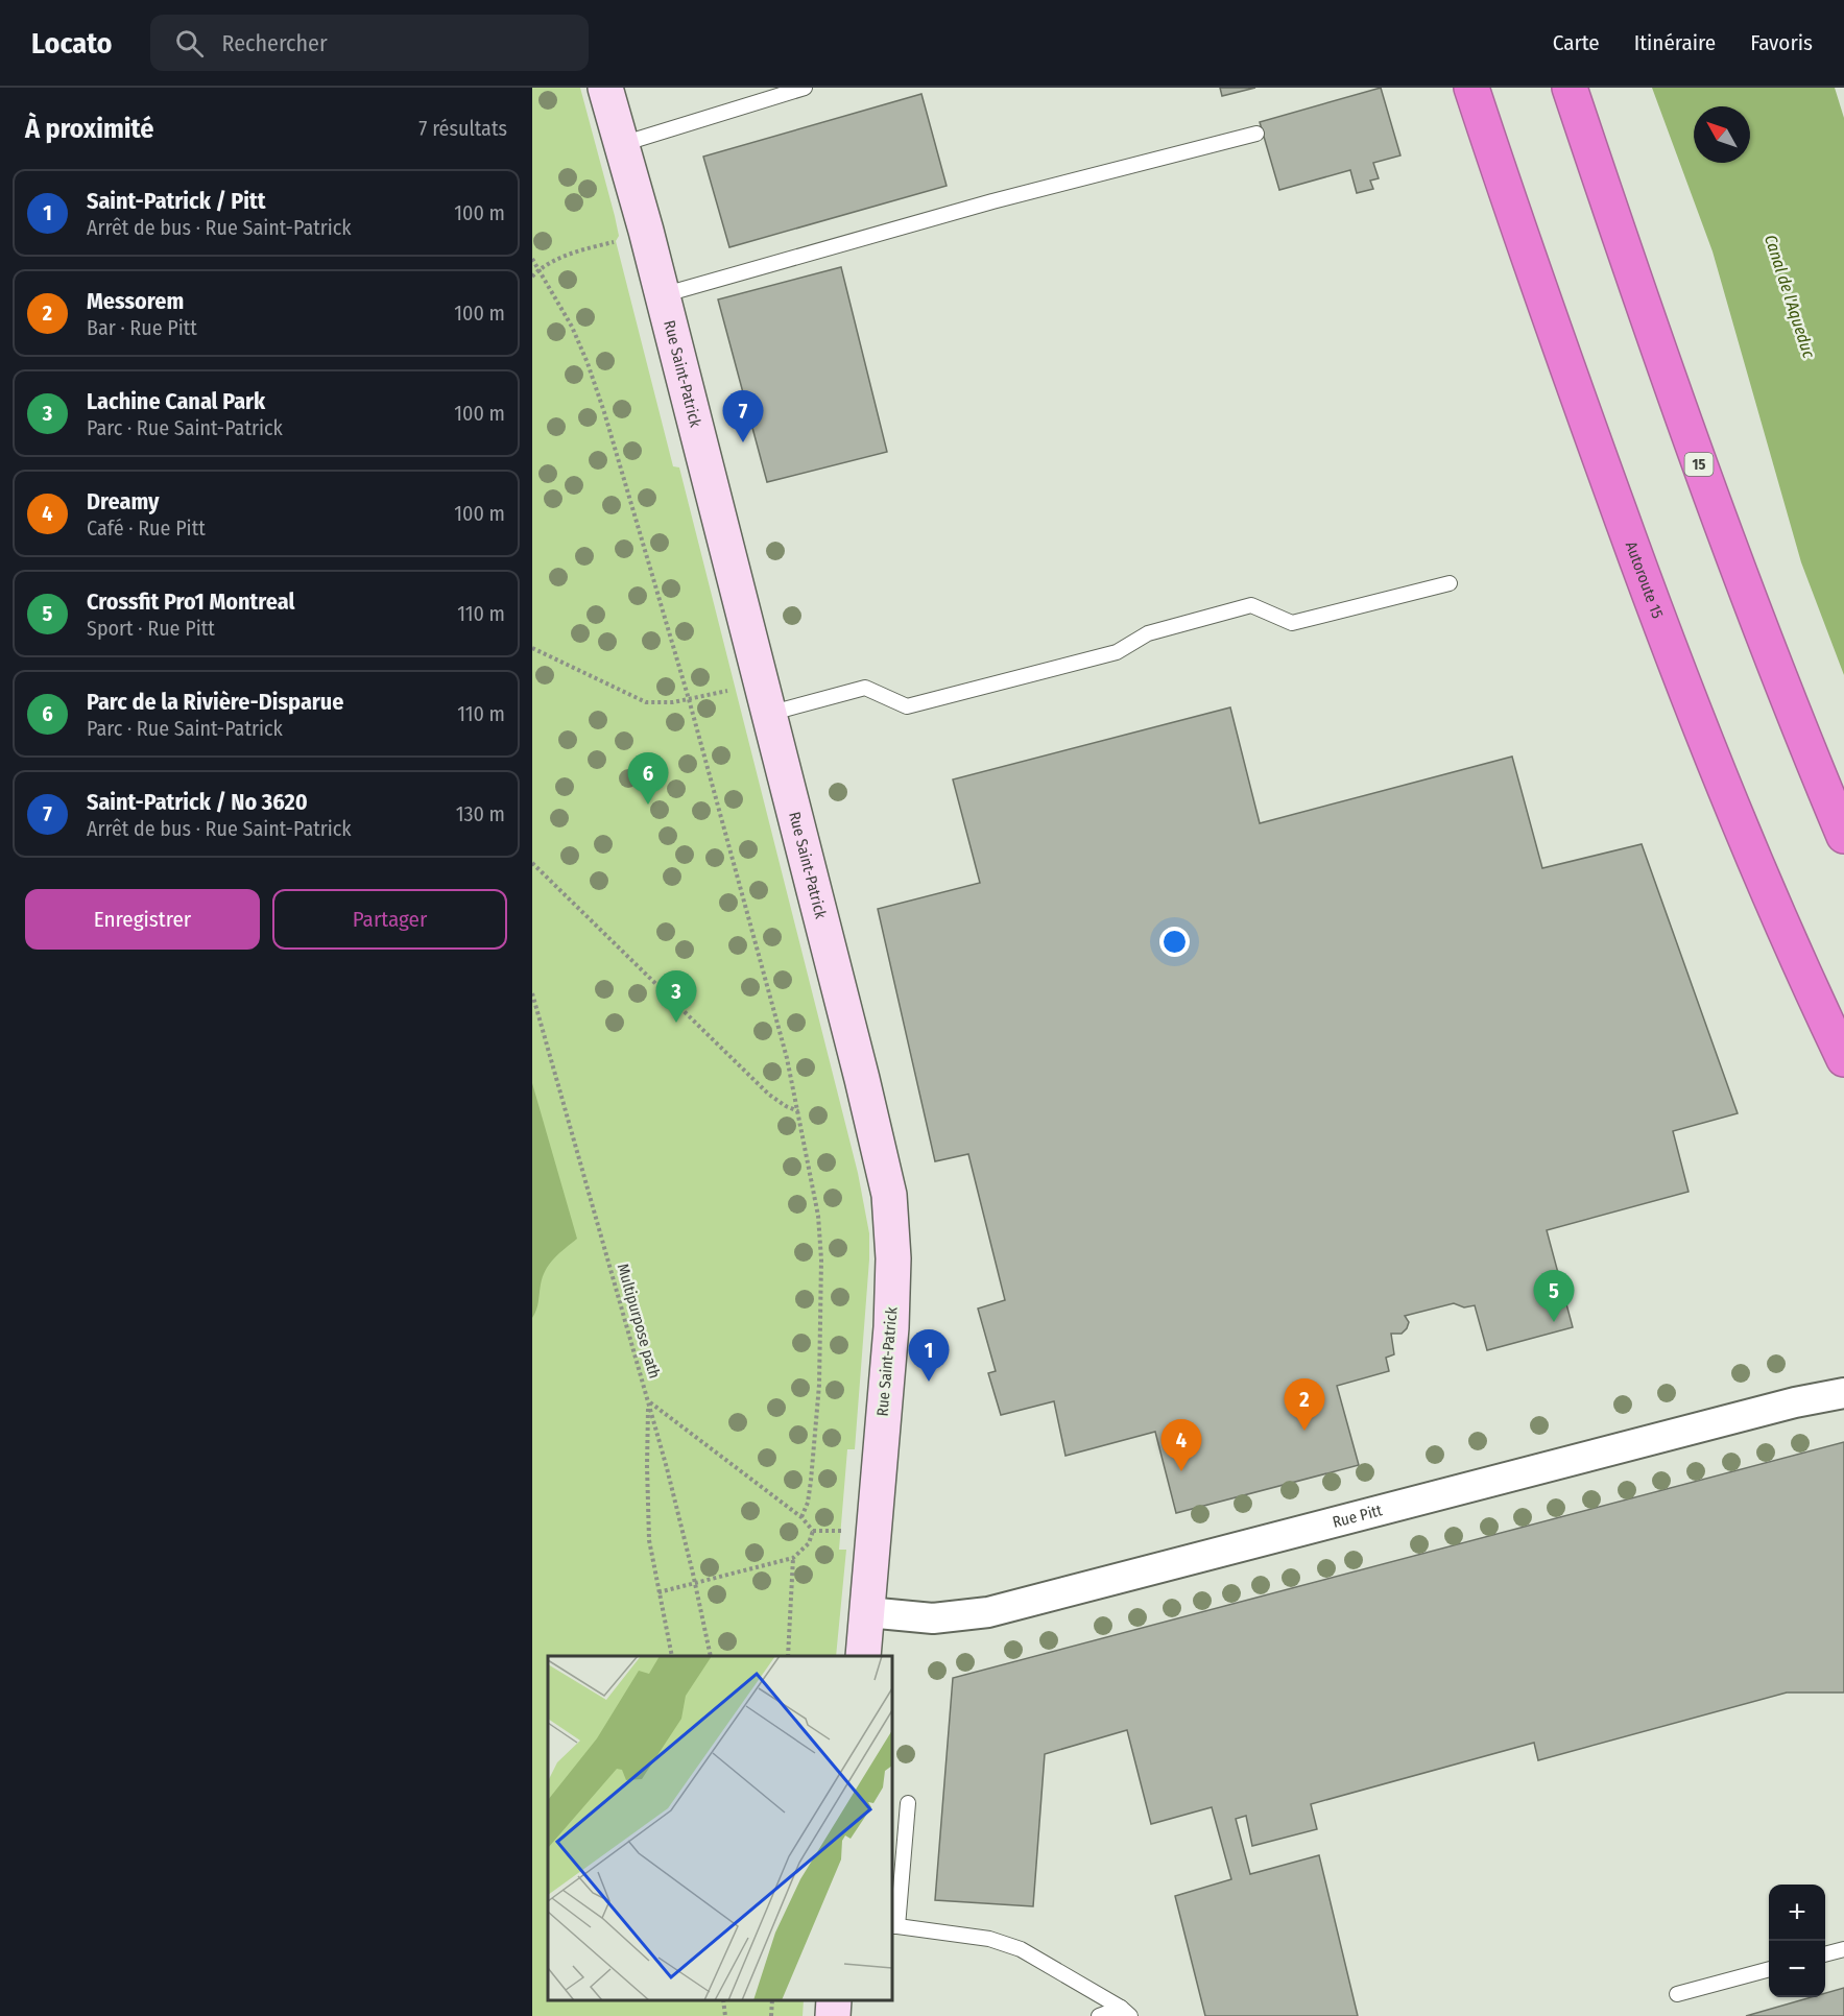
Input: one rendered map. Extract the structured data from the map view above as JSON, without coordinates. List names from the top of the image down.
{
  "streets": {
    "highway": ["15", "Autoroute 15"],
    "main road": ["Rue Saint-Patrick"],
    "street": ["Rue Pitt"],
    "path": ["Multipurpose path"]
  },
  "crossings": [
    ["Rue Saint-Patrick", "Rue Pitt"]
  ],
  "water": ["Canal de l'Aqueduc"],
  "north": "top left",
  "page": {
    "header": "Locato",
    "search": "Rechercher",
    "nav": ["Carte", "Itinéraire", "Favoris"],
    "heading": ["À proximité", "7 résultats"],
    "list": [
      {
        "mark": "1",
        "name": "Saint-Patrick / Pitt",
        "note": "Arrêt de bus · Rue Saint-Patrick",
        "value": "100 m"
      },
      {
        "mark": "2",
        "name": "Messorem",
        "note": "Bar · Rue Pitt",
        "value": "100 m"
      },
      {
        "mark": "3",
        "name": "Lachine Canal Park",
        "note": "Parc · Rue Saint-Patrick",
        "value": "100 m"
      },
      {
        "mark": "4",
        "name": "Dreamy",
        "note": "Café · Rue Pitt",
        "value": "100 m"
      },
      {
        "mark": "5",
        "name": "Crossfit Pro1 Montreal",
        "note": "Sport · Rue Pitt",
        "value": "110 m"
      },
      {
        "mark": "6",
        "name": "Parc de la Rivière-Disparue",
        "note": "Parc · Rue Saint-Patrick",
        "value": "110 m"
      },
      {
        "mark": "7",
        "name": "Saint-Patrick / No 3620",
        "note": "Arrêt de bus · Rue Saint-Patrick",
        "value": "130 m"
      }
    ],
    "pins": [
      "7",
      "6",
      "3",
      "5",
      "1",
      "2",
      "4"
    ],
    "buttons": ["Enregistrer", "Partager"],
    "map_buttons": ["+", "−"]
  }
}
